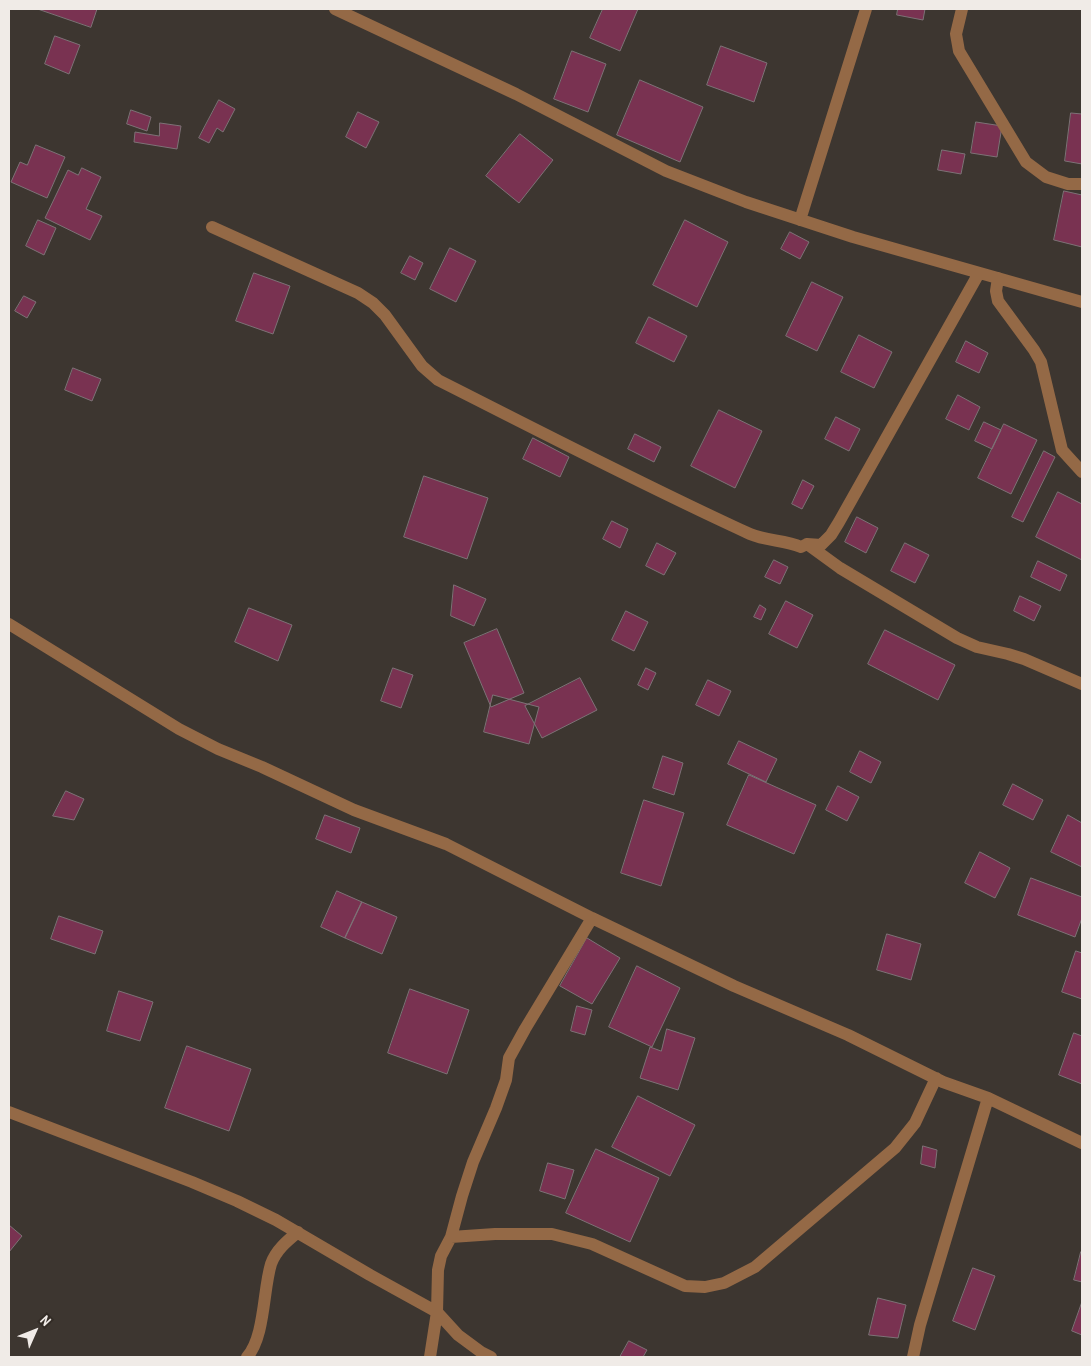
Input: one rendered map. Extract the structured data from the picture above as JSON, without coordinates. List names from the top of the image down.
{
  "north": "top right"
}
